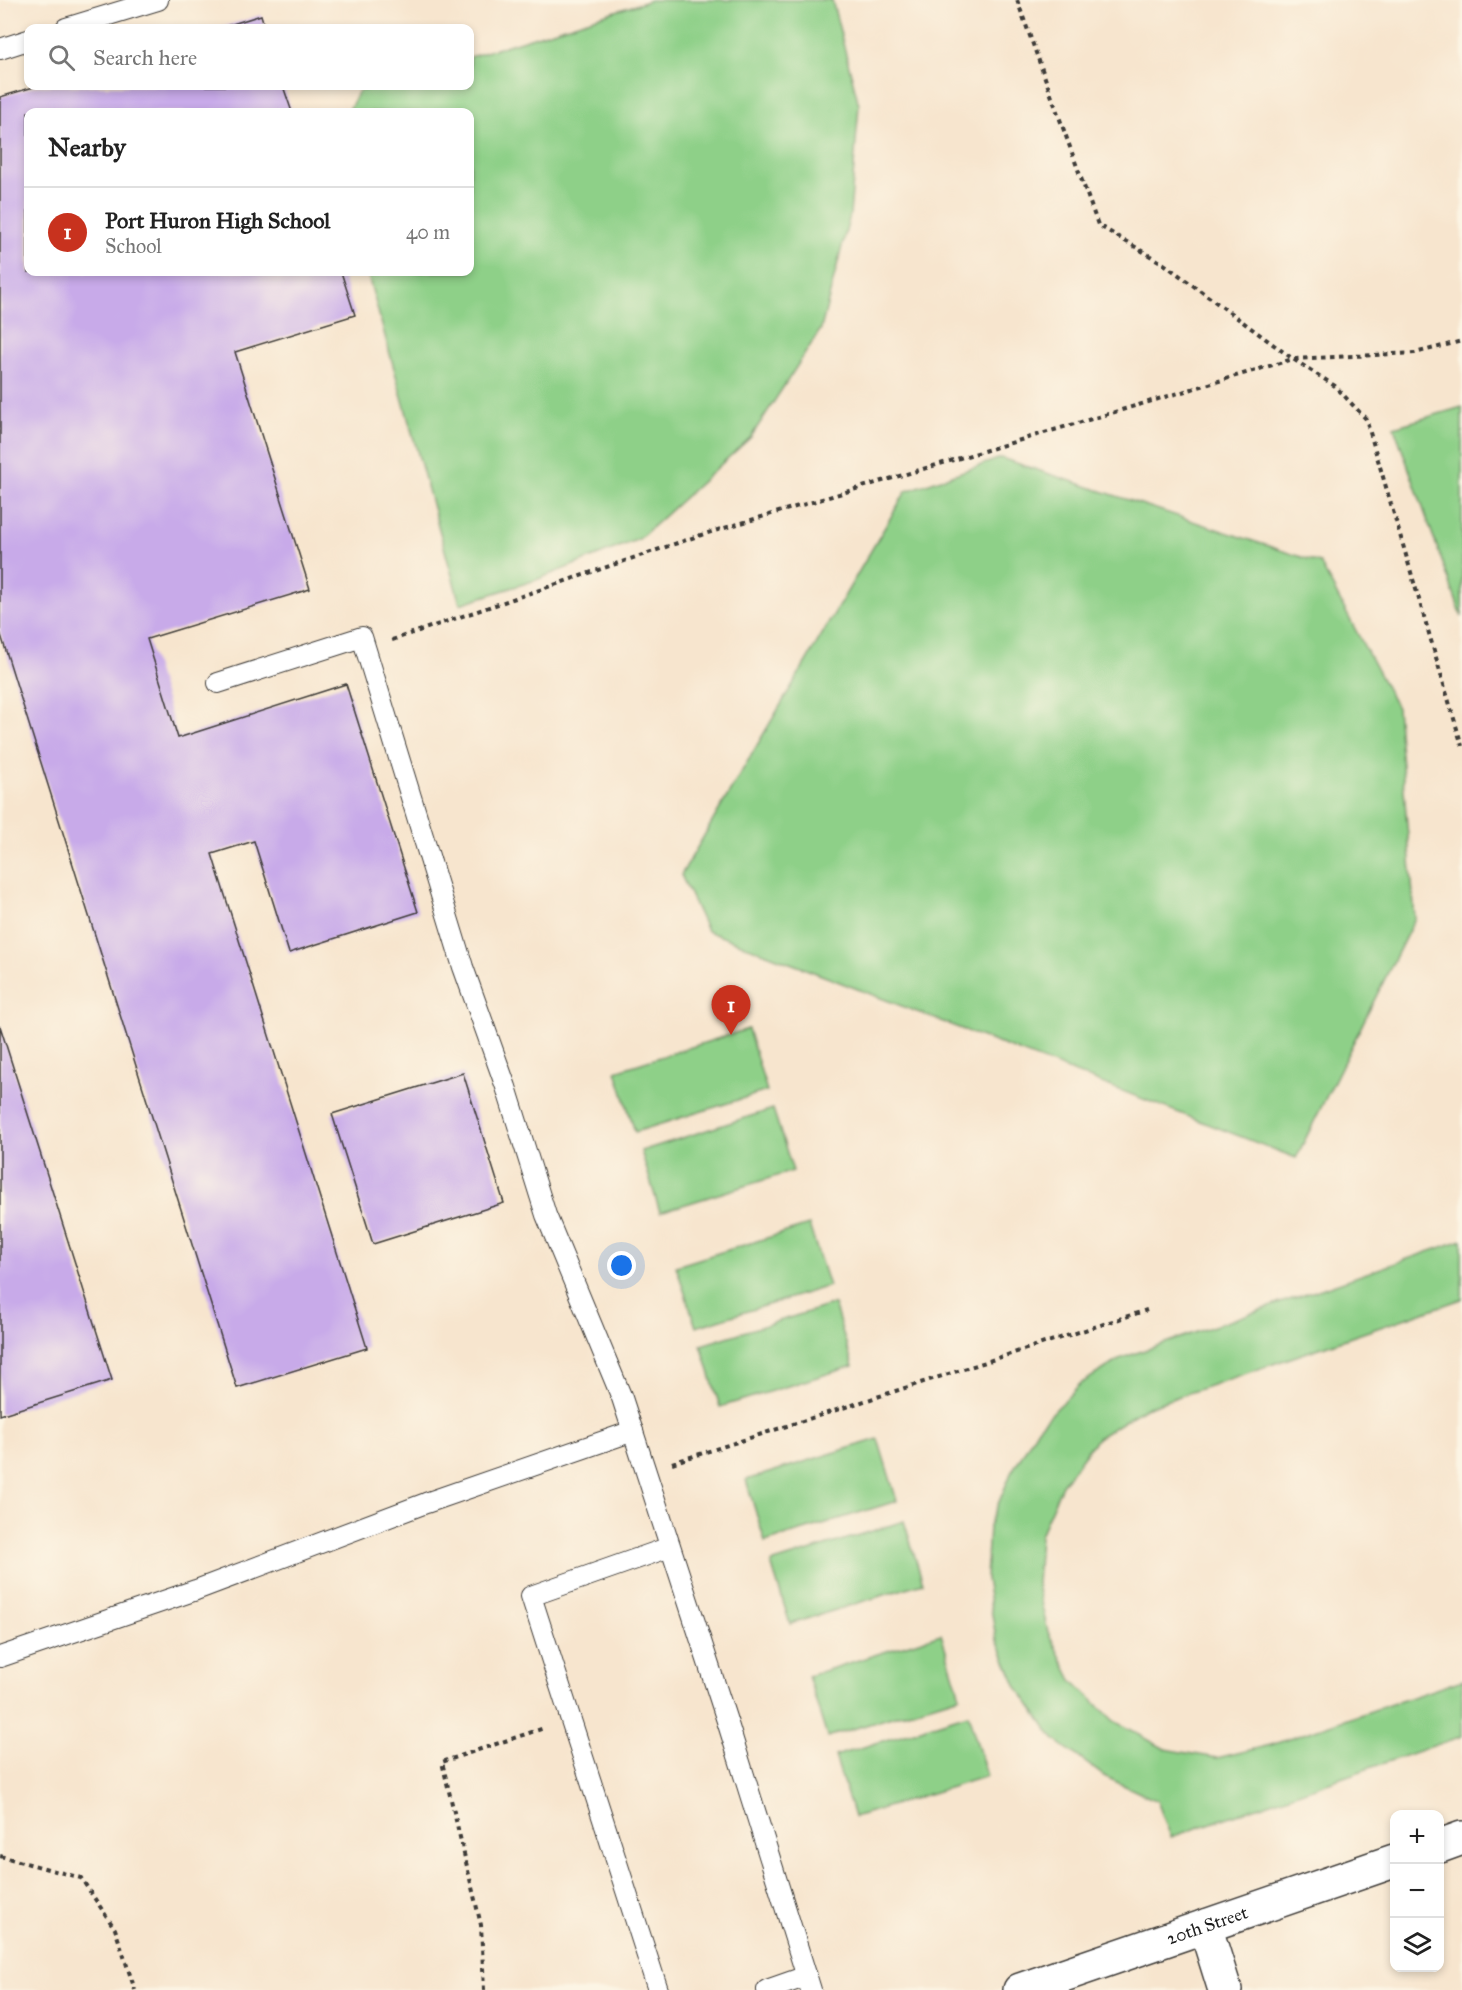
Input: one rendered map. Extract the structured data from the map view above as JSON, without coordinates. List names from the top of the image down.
{
  "streets": {
    "street": ["20th Street"]
  },
  "page": {
    "search": "Search here",
    "heading": "Nearby",
    "list": [
      {
        "mark": "1",
        "name": "Port Huron High School",
        "note": "School",
        "value": "40 m"
      }
    ],
    "pins": "1",
    "map_buttons": ["+", "−"]
  }
}
